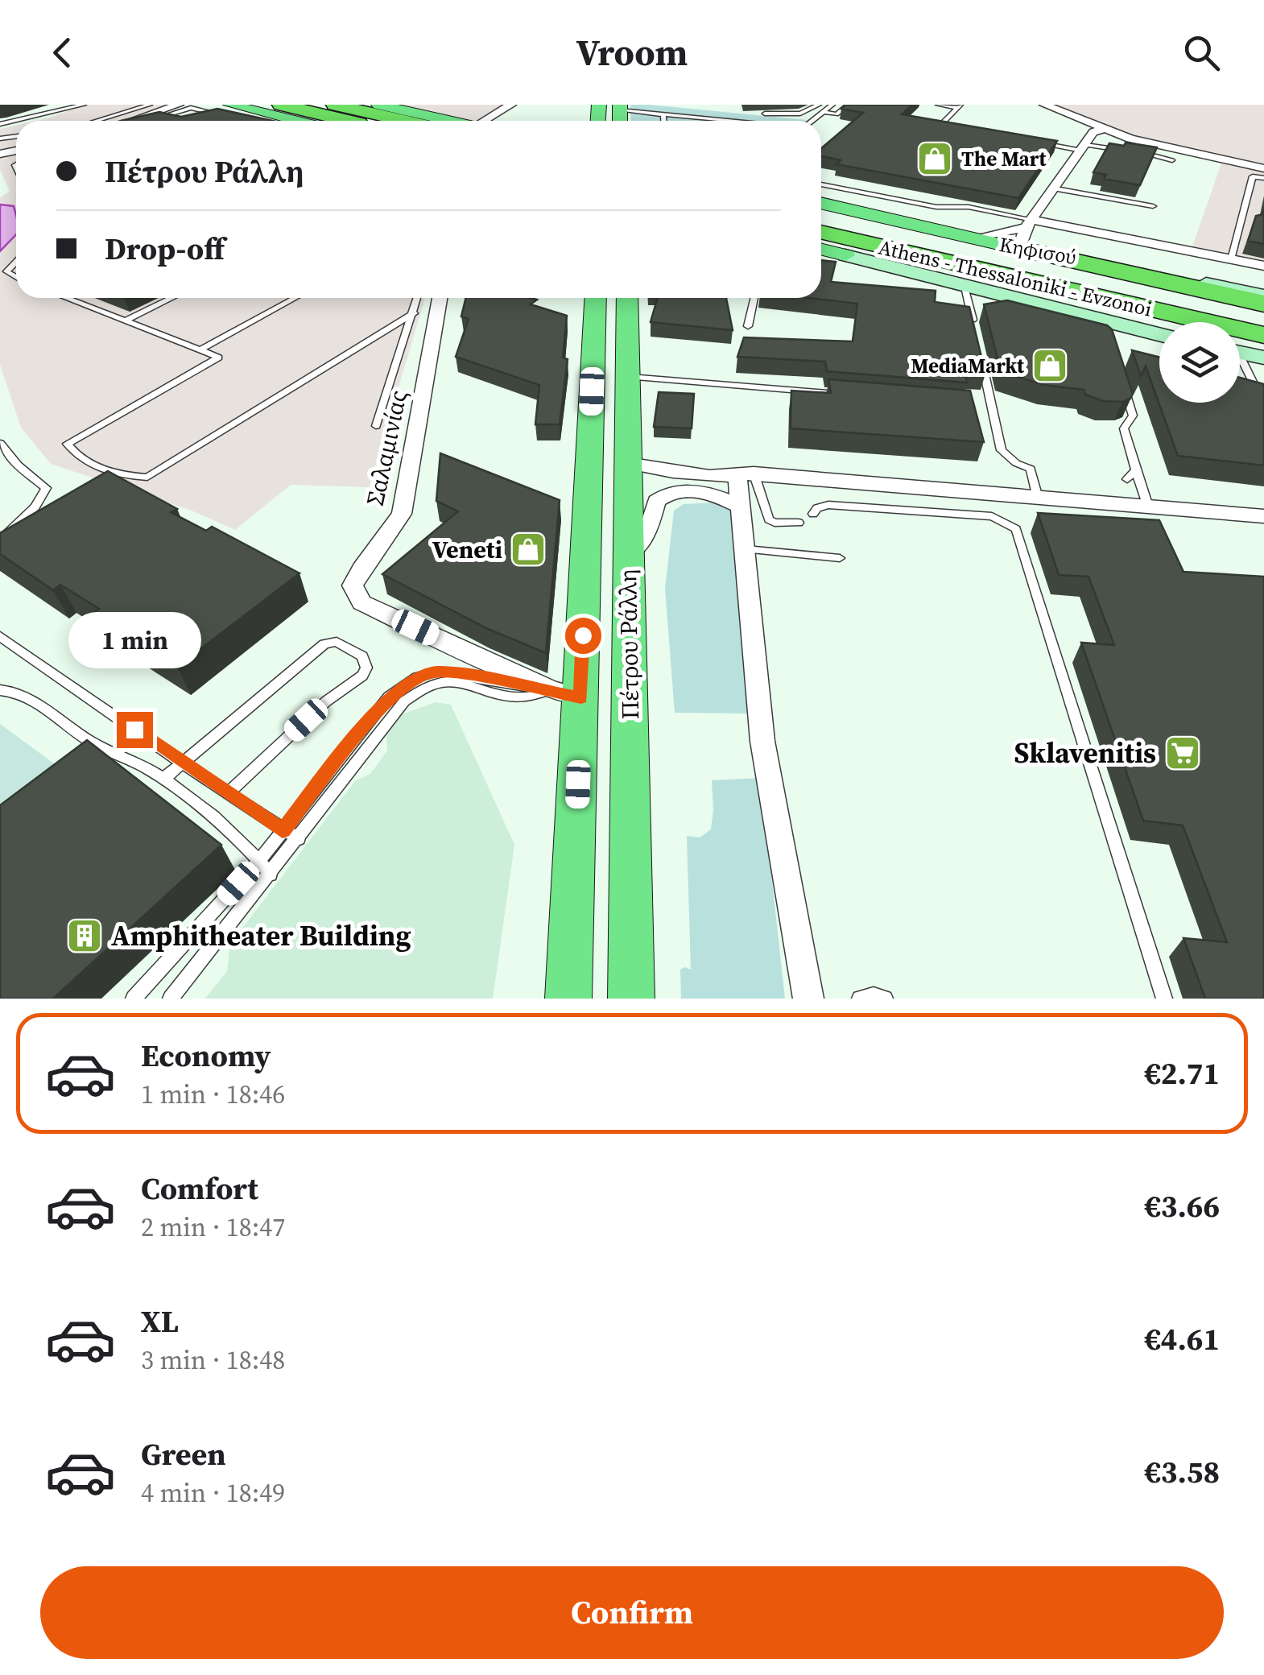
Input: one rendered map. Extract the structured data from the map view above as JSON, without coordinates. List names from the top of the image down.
{
  "streets": {
    "highway": ["Athens - Thessaloniki - Evzonoi"],
    "main road": ["Κηφισού", "Πέτρου Ράλλη"],
    "street": ["Σαλαμινίας"]
  },
  "crossings": [
    ["Κηφισού", "Athens - Thessaloniki - Evzonoi"],
    ["Σαλαμινίας", "Πέτρου Ράλλη"]
  ],
  "places": {
    "shop": ["The Mart", "MediaMarkt", "Veneti"],
    "supermarket": ["Sklavenitis"],
    "building": ["Amphitheater Building"]
  },
  "page": {
    "header": "Vroom",
    "banner": ["Πέτρου Ράλλη", "Drop-off"],
    "bubble": "1 min",
    "list": [
      {
        "name": "Economy",
        "note": "1 min · 18:46",
        "value": "€2.71"
      },
      {
        "name": "Comfort",
        "note": "2 min · 18:47",
        "value": "€3.66"
      },
      {
        "name": "XL",
        "note": "3 min · 18:48",
        "value": "€4.61"
      },
      {
        "name": "Green",
        "note": "4 min · 18:49",
        "value": "€3.58"
      }
    ],
    "buttons": "Confirm"
  }
}
